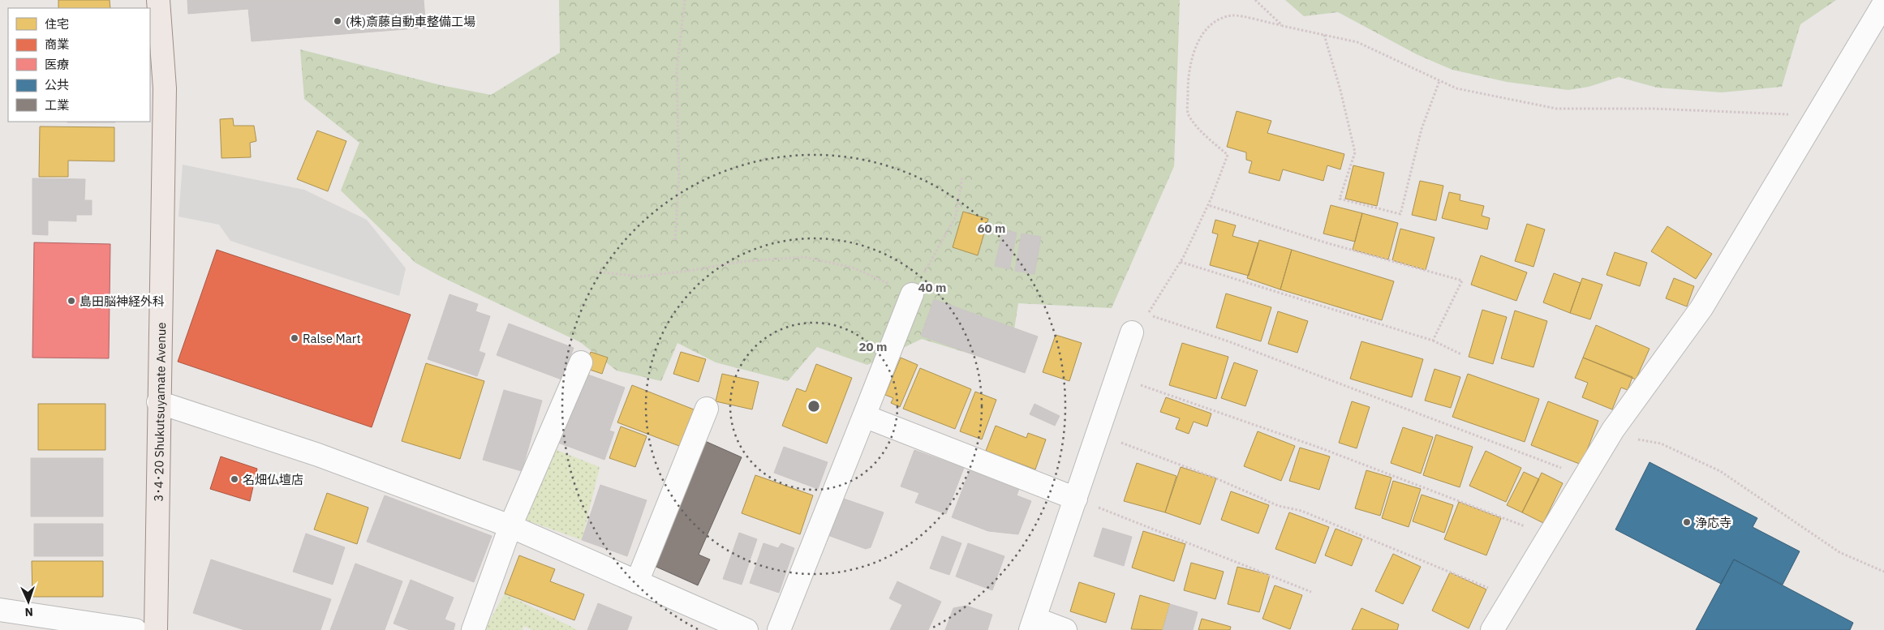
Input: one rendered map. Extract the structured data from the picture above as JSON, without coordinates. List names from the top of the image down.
{
  "streets": {
    "main road": ["3･4･20 Shukutsuyamate Avenue"]
  },
  "places": [
    "(株)斎藤自動車整備工場",
    "島田脳神経外科",
    "Ralse Mart",
    "名畑仏壇店",
    "浄応寺"
  ],
  "legend": [
    "住宅",
    "商業",
    "医療",
    "公共",
    "工業"
  ],
  "north": "bottom",
  "rings": ["60 m", "40 m", "20 m"]
}
